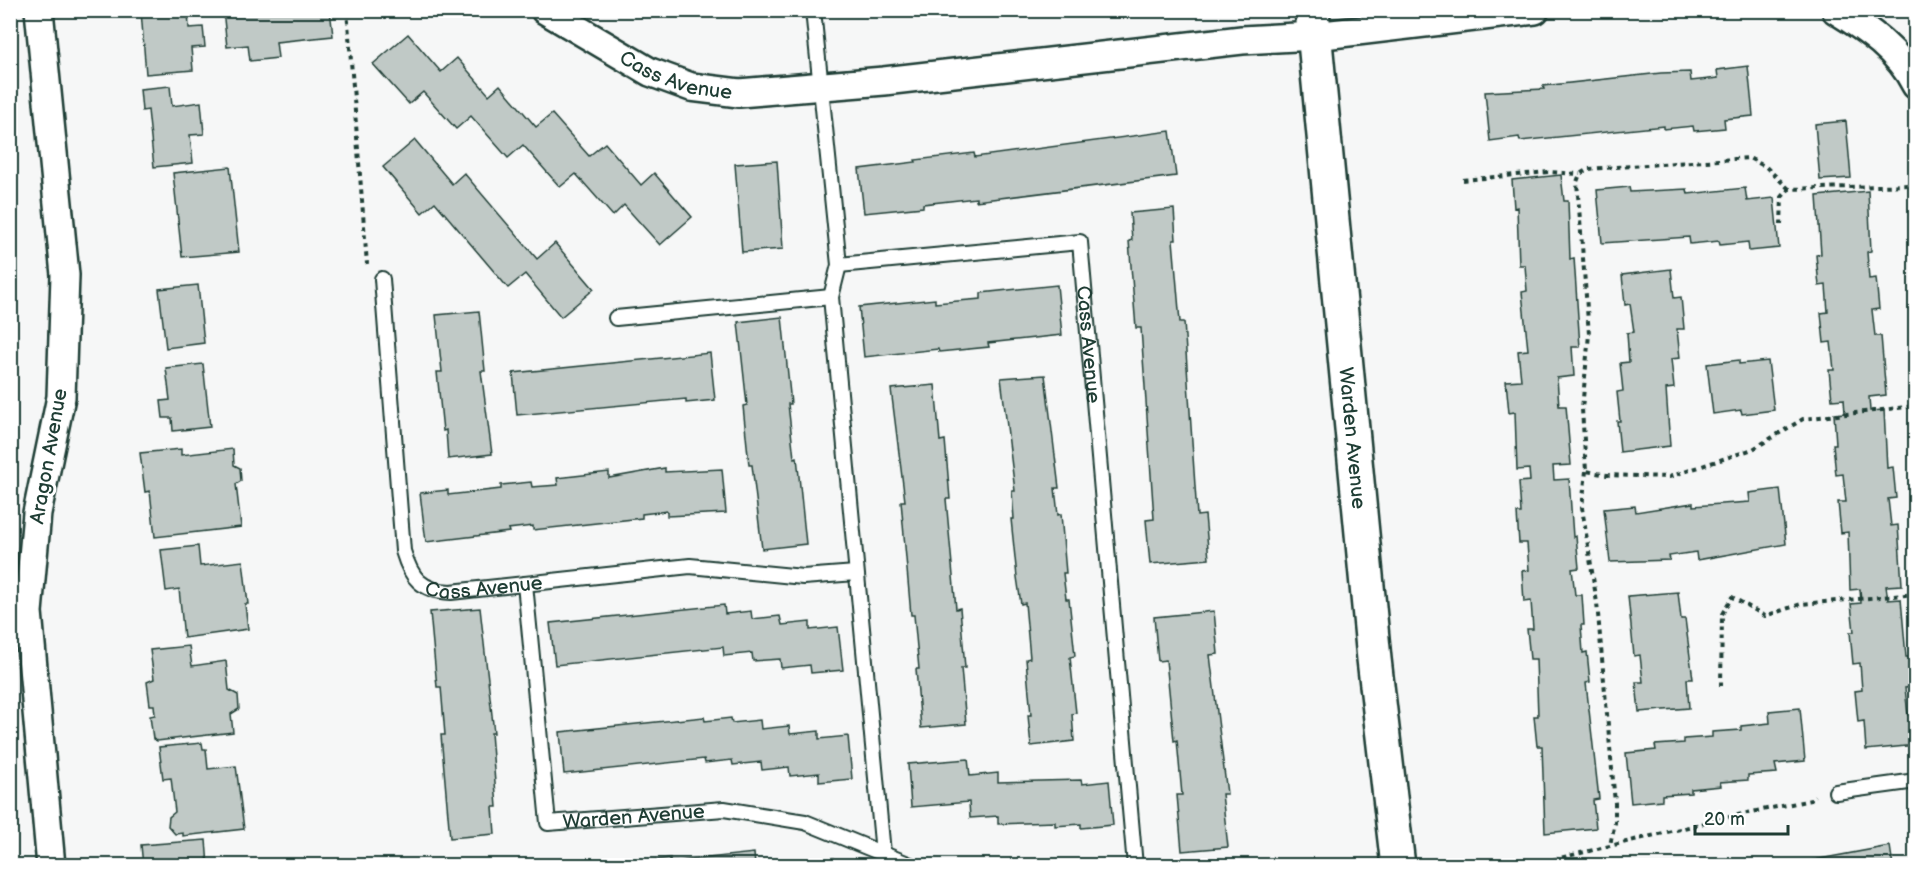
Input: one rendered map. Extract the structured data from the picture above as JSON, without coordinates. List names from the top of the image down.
{
  "streets": {
    "main road": ["Warden Avenue"],
    "street": ["Cass Avenue", "Aragon Avenue"]
  },
  "crossings": [
    ["Cass Avenue", "Warden Avenue"]
  ],
  "scale_bar": "20 m"
}
